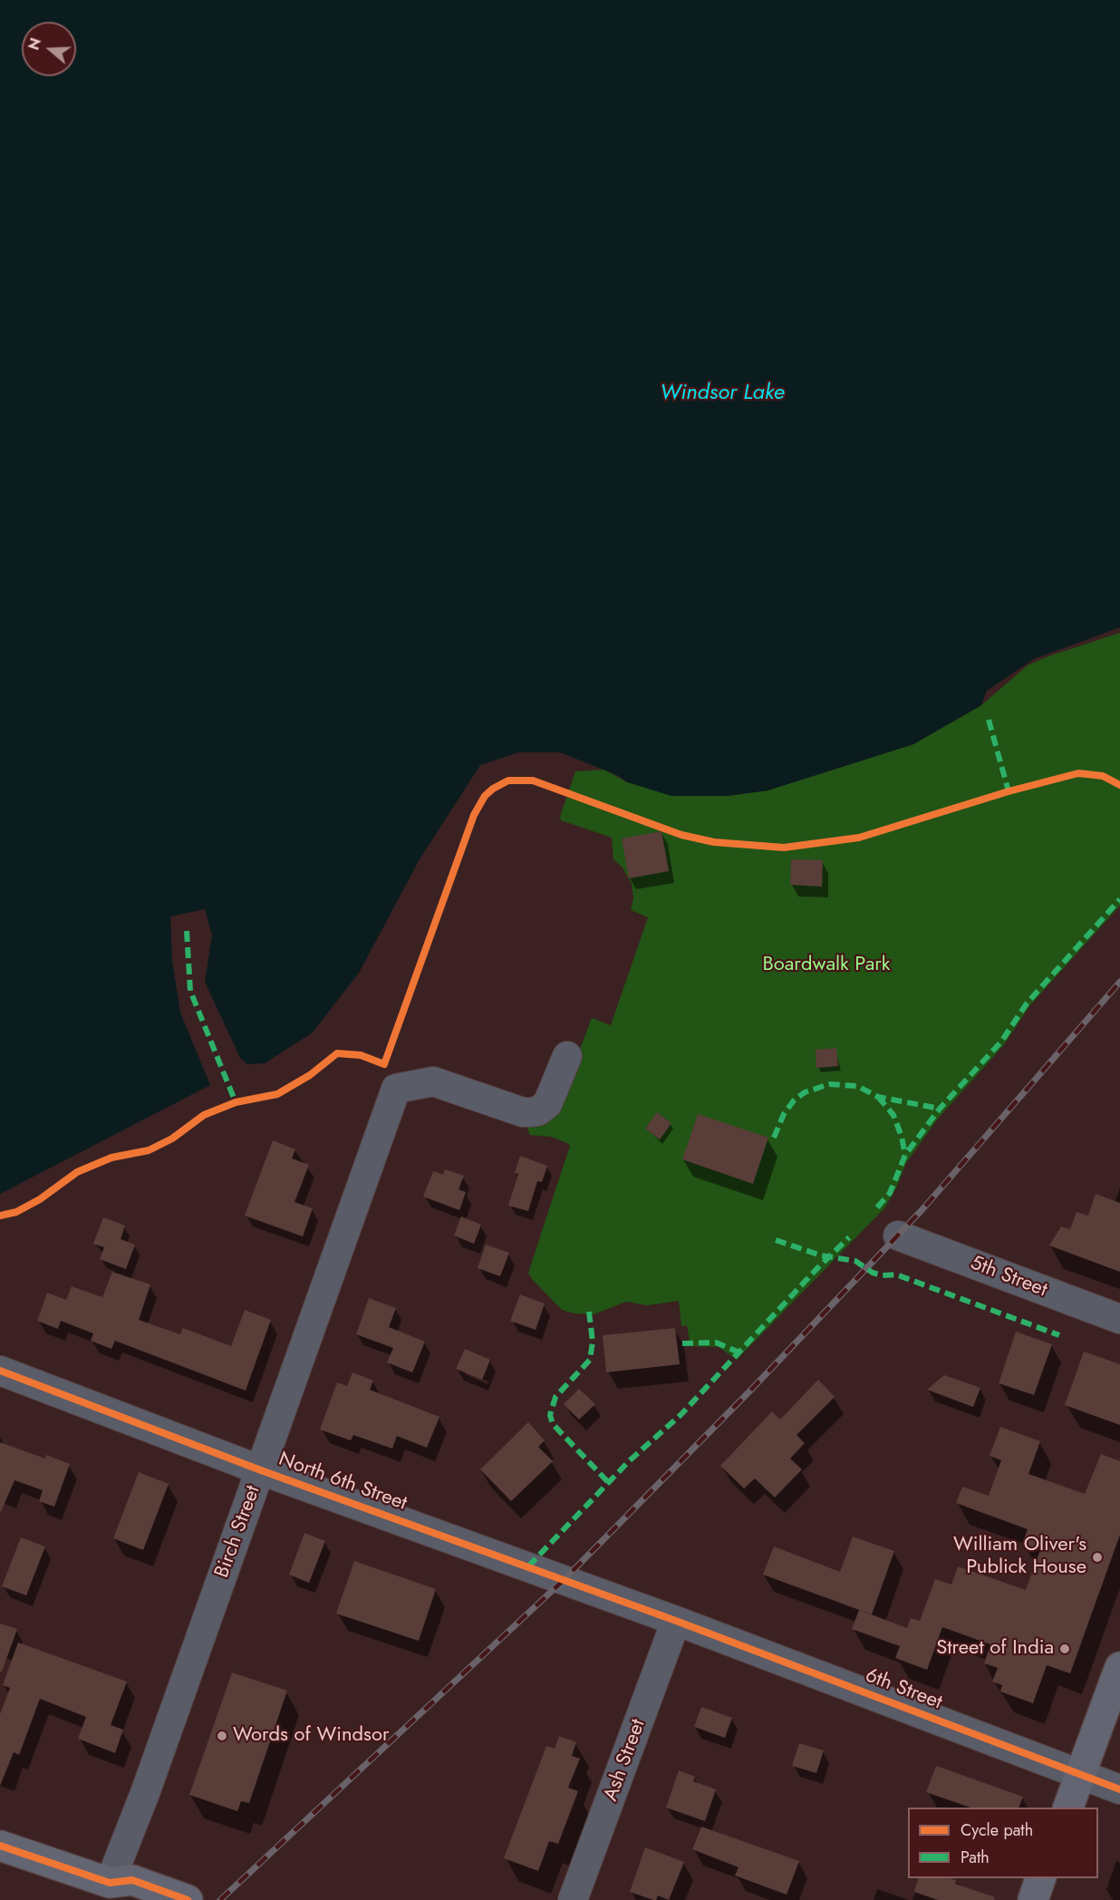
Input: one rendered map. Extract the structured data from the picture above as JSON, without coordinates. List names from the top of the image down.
{
  "streets": {
    "street": [
      "5th Street",
      "North 6th Street",
      "Birch Street",
      "6th Street",
      "Ash Street"
    ]
  },
  "crossings": [
    ["North 6th Street", "Birch Street"],
    ["North 6th Street", "6th Street"],
    ["North 6th Street", "Ash Street"],
    ["6th Street", "Ash Street"]
  ],
  "water": ["Windsor Lake"],
  "parks": ["Boardwalk Park"],
  "places": ["William Oliver's Publick House", "Street of India", "Words of Windsor"],
  "legend": ["Cycle path", "Path"],
  "north": "left"
}
